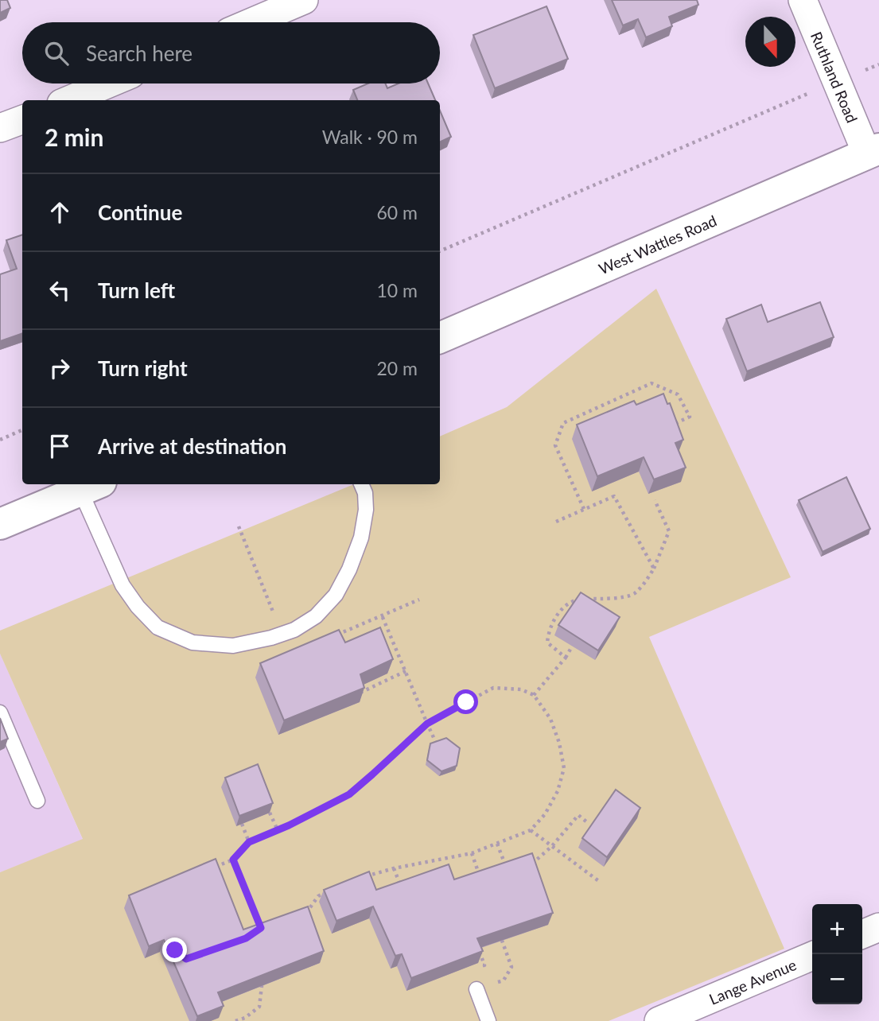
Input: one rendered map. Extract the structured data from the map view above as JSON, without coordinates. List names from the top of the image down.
{
  "streets": {
    "street": ["Ruthland Road", "West Wattles Road", "Lange Avenue"]
  },
  "crossings": [
    ["Ruthland Road", "West Wattles Road"]
  ],
  "north": "bottom",
  "page": {
    "search": "Search here",
    "heading": ["2 min", "Walk · 90 m"],
    "list": [
      ["Continue", "60 m"],
      ["Turn left", "10 m"],
      ["Turn right", "20 m"],
      "Arrive at destination"
    ],
    "map_buttons": ["+", "−"]
  }
}
